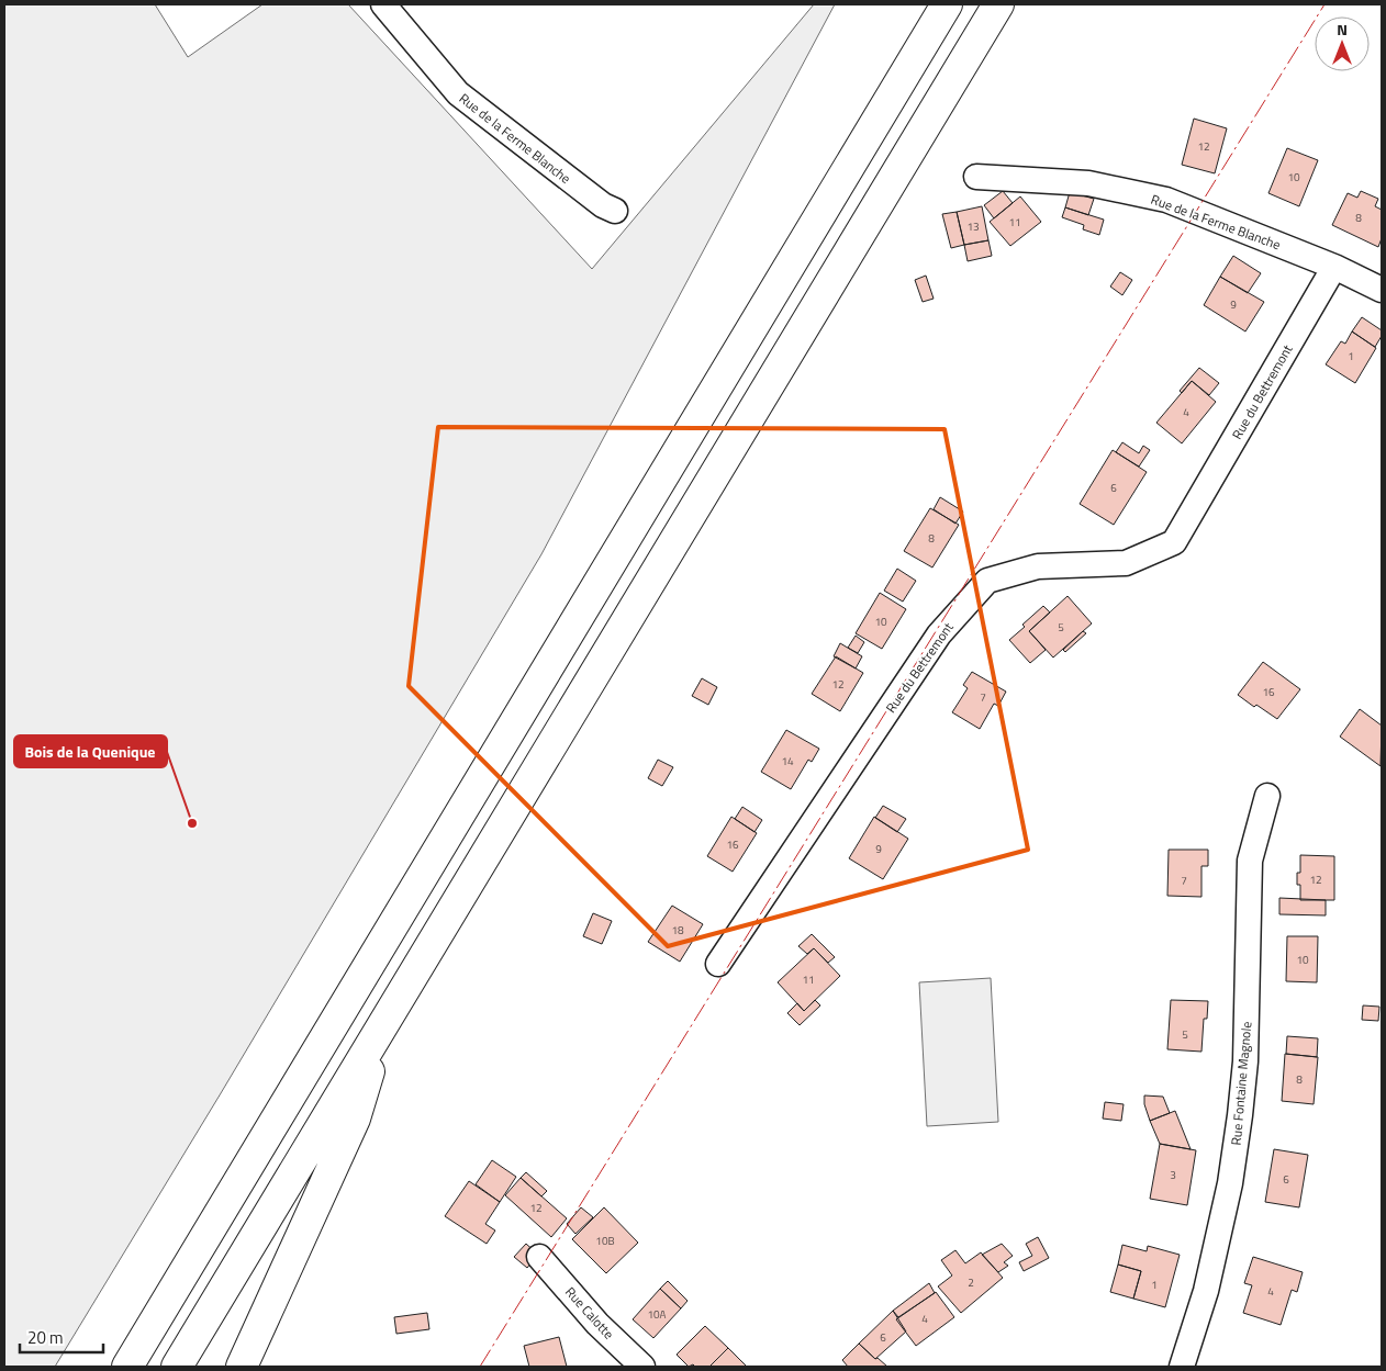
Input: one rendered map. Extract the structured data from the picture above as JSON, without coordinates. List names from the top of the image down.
{
  "streets": {
    "street": [
      "Rue de la Ferme Blanche",
      "Rue du Bettremont",
      "Rue Fontaine Magnole",
      "Rue Calotte"
    ]
  },
  "crossings": [
    ["Rue de la Ferme Blanche", "Rue du Bettremont"]
  ],
  "places": ["Bois de la Quenique"],
  "house_numbers": [
    "12",
    "10",
    "8",
    "11",
    "13",
    "9",
    "1",
    "4",
    "6",
    "8",
    "10",
    "5",
    "12",
    "16",
    "7",
    "14",
    "16",
    "9",
    "12",
    "7",
    "18",
    "10",
    "11",
    "5",
    "8",
    "3",
    "6",
    "12",
    "10B",
    "2",
    "1",
    "4",
    "10A",
    "4",
    "6"
  ],
  "scale_bar": "20 m",
  "north": "top"
}
